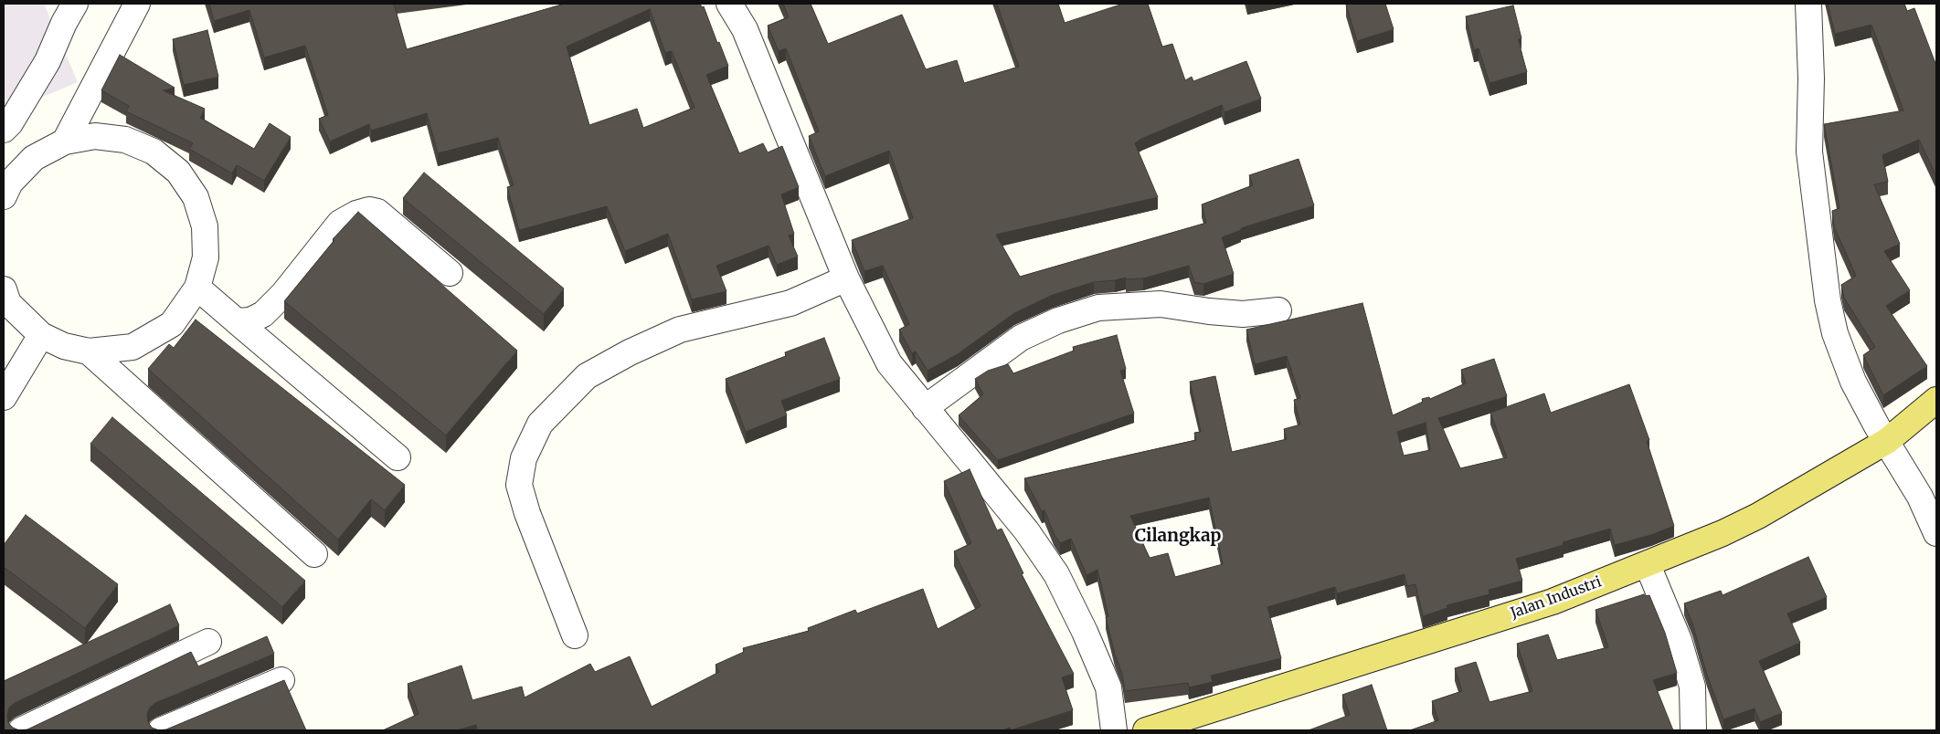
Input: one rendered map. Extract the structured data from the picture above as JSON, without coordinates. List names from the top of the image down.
{
  "streets": {
    "main road": ["Jalan Industri"]
  },
  "districts": ["Cilangkap"]
}
